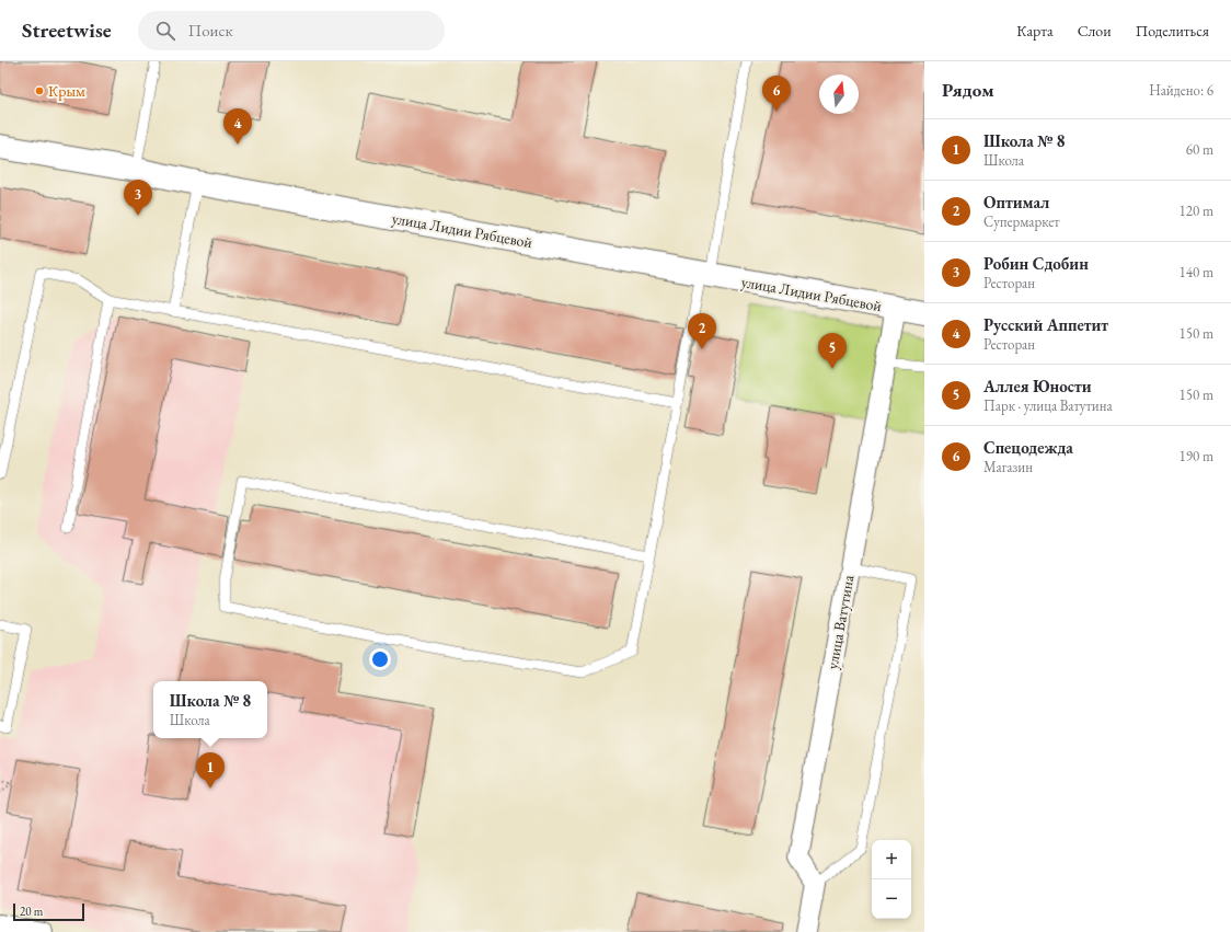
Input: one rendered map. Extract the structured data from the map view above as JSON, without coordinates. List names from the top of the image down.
{
  "streets": {
    "street": ["улица Лидии Рябцевой", "улица Ватутина"]
  },
  "crossings": [
    ["улица Лидии Рябцевой", "улица Ватутина"]
  ],
  "places": ["Крым"],
  "scale_bar": "20 m",
  "north": "top",
  "page": {
    "header": "Streetwise",
    "search": "Поиск",
    "nav": ["Карта", "Слои", "Поделиться"],
    "heading": ["Рядом", "Найдено: 6"],
    "pins": [
      "6",
      "4",
      "3",
      "2",
      "5",
      "1"
    ],
    "list": [
      {
        "mark": "1",
        "name": "Школа № 8",
        "note": "Школа",
        "value": "60 m"
      },
      {
        "mark": "2",
        "name": "Оптимал",
        "note": "Супермаркет",
        "value": "120 m"
      },
      {
        "mark": "3",
        "name": "Робин Сдобин",
        "note": "Ресторан",
        "value": "140 m"
      },
      {
        "mark": "4",
        "name": "Русский Аппетит",
        "note": "Ресторан",
        "value": "150 m"
      },
      {
        "mark": "5",
        "name": "Аллея Юности",
        "note": "Парк · улица Ватутина",
        "value": "150 m"
      },
      {
        "mark": "6",
        "name": "Спецодежда",
        "note": "Магазин",
        "value": "190 m"
      }
    ],
    "popup": ["Школа № 8", "Школа"],
    "map_buttons": ["+", "−"],
    "scale": "20 m"
  }
}
